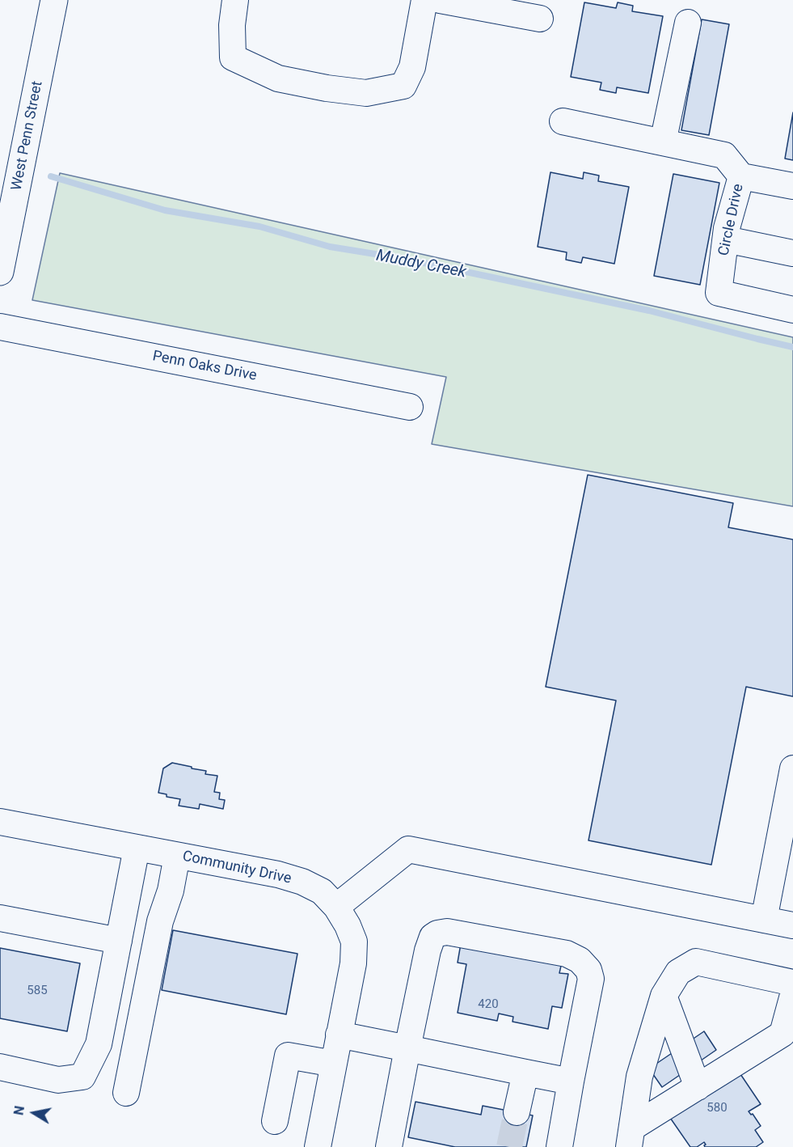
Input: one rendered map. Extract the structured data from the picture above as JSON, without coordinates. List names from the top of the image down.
{
  "streets": {
    "main road": ["West Penn Street"],
    "street": ["Circle Drive", "Penn Oaks Drive", "Community Drive"]
  },
  "water": ["Muddy Creek"],
  "house_numbers": ["585", "420", "580"],
  "north": "left"
}
